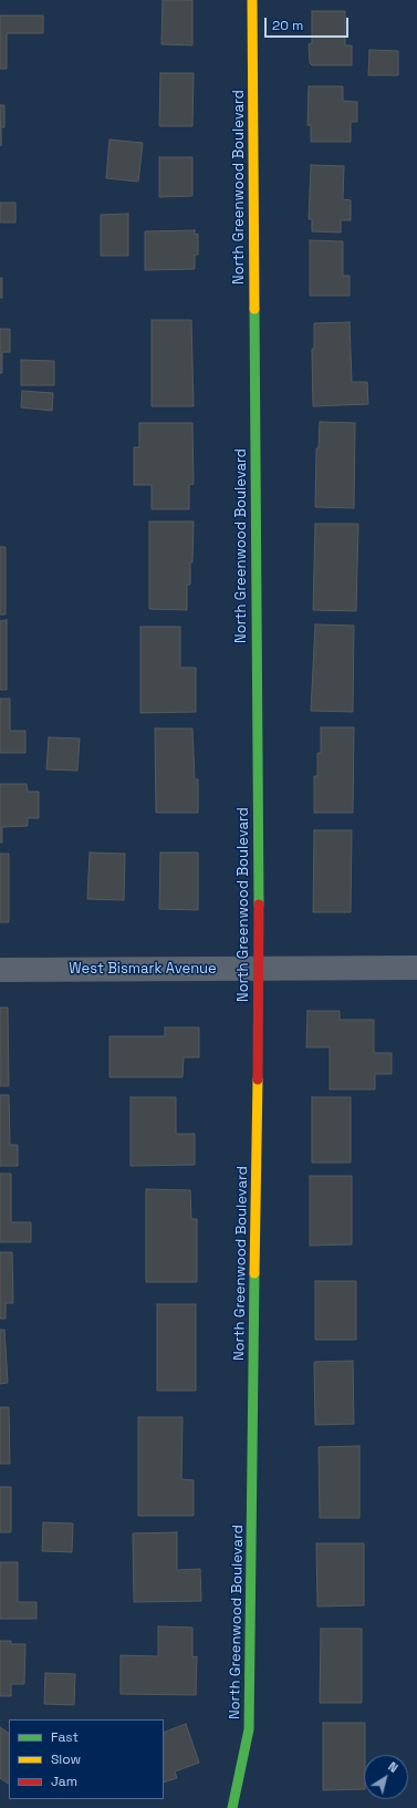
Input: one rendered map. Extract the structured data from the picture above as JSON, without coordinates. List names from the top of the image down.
{
  "streets": {
    "street": ["North Greenwood Boulevard", "West Bismark Avenue"]
  },
  "crossings": [
    ["North Greenwood Boulevard", "West Bismark Avenue"]
  ],
  "legend": ["Fast", "Slow", "Jam"],
  "scale_bar": "20 m",
  "north": "top right"
}
